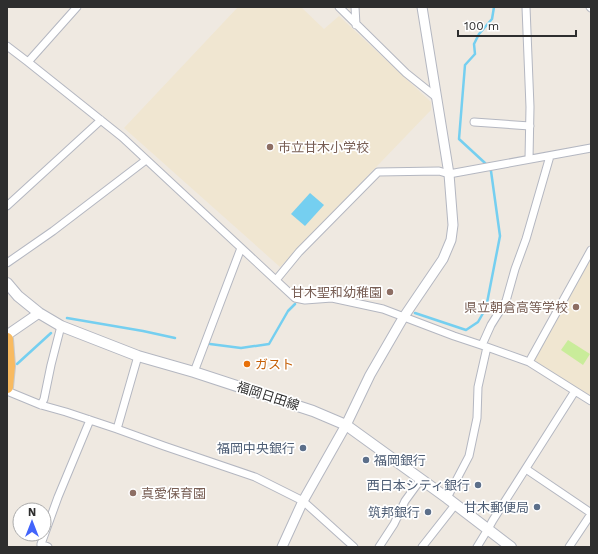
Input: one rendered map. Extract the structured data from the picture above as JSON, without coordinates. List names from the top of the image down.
{
  "streets": {
    "main road": ["福岡日田線"]
  },
  "places": [
    "市立甘木小学校",
    "甘木聖和幼稚園",
    "県立朝倉高等学校",
    "ガスト",
    "福岡中央銀行",
    "福岡銀行",
    "西日本シティ銀行",
    "真愛保育園",
    "甘木郵便局",
    "筑邦銀行"
  ],
  "scale_bar": "100 m",
  "north": "top"
}
